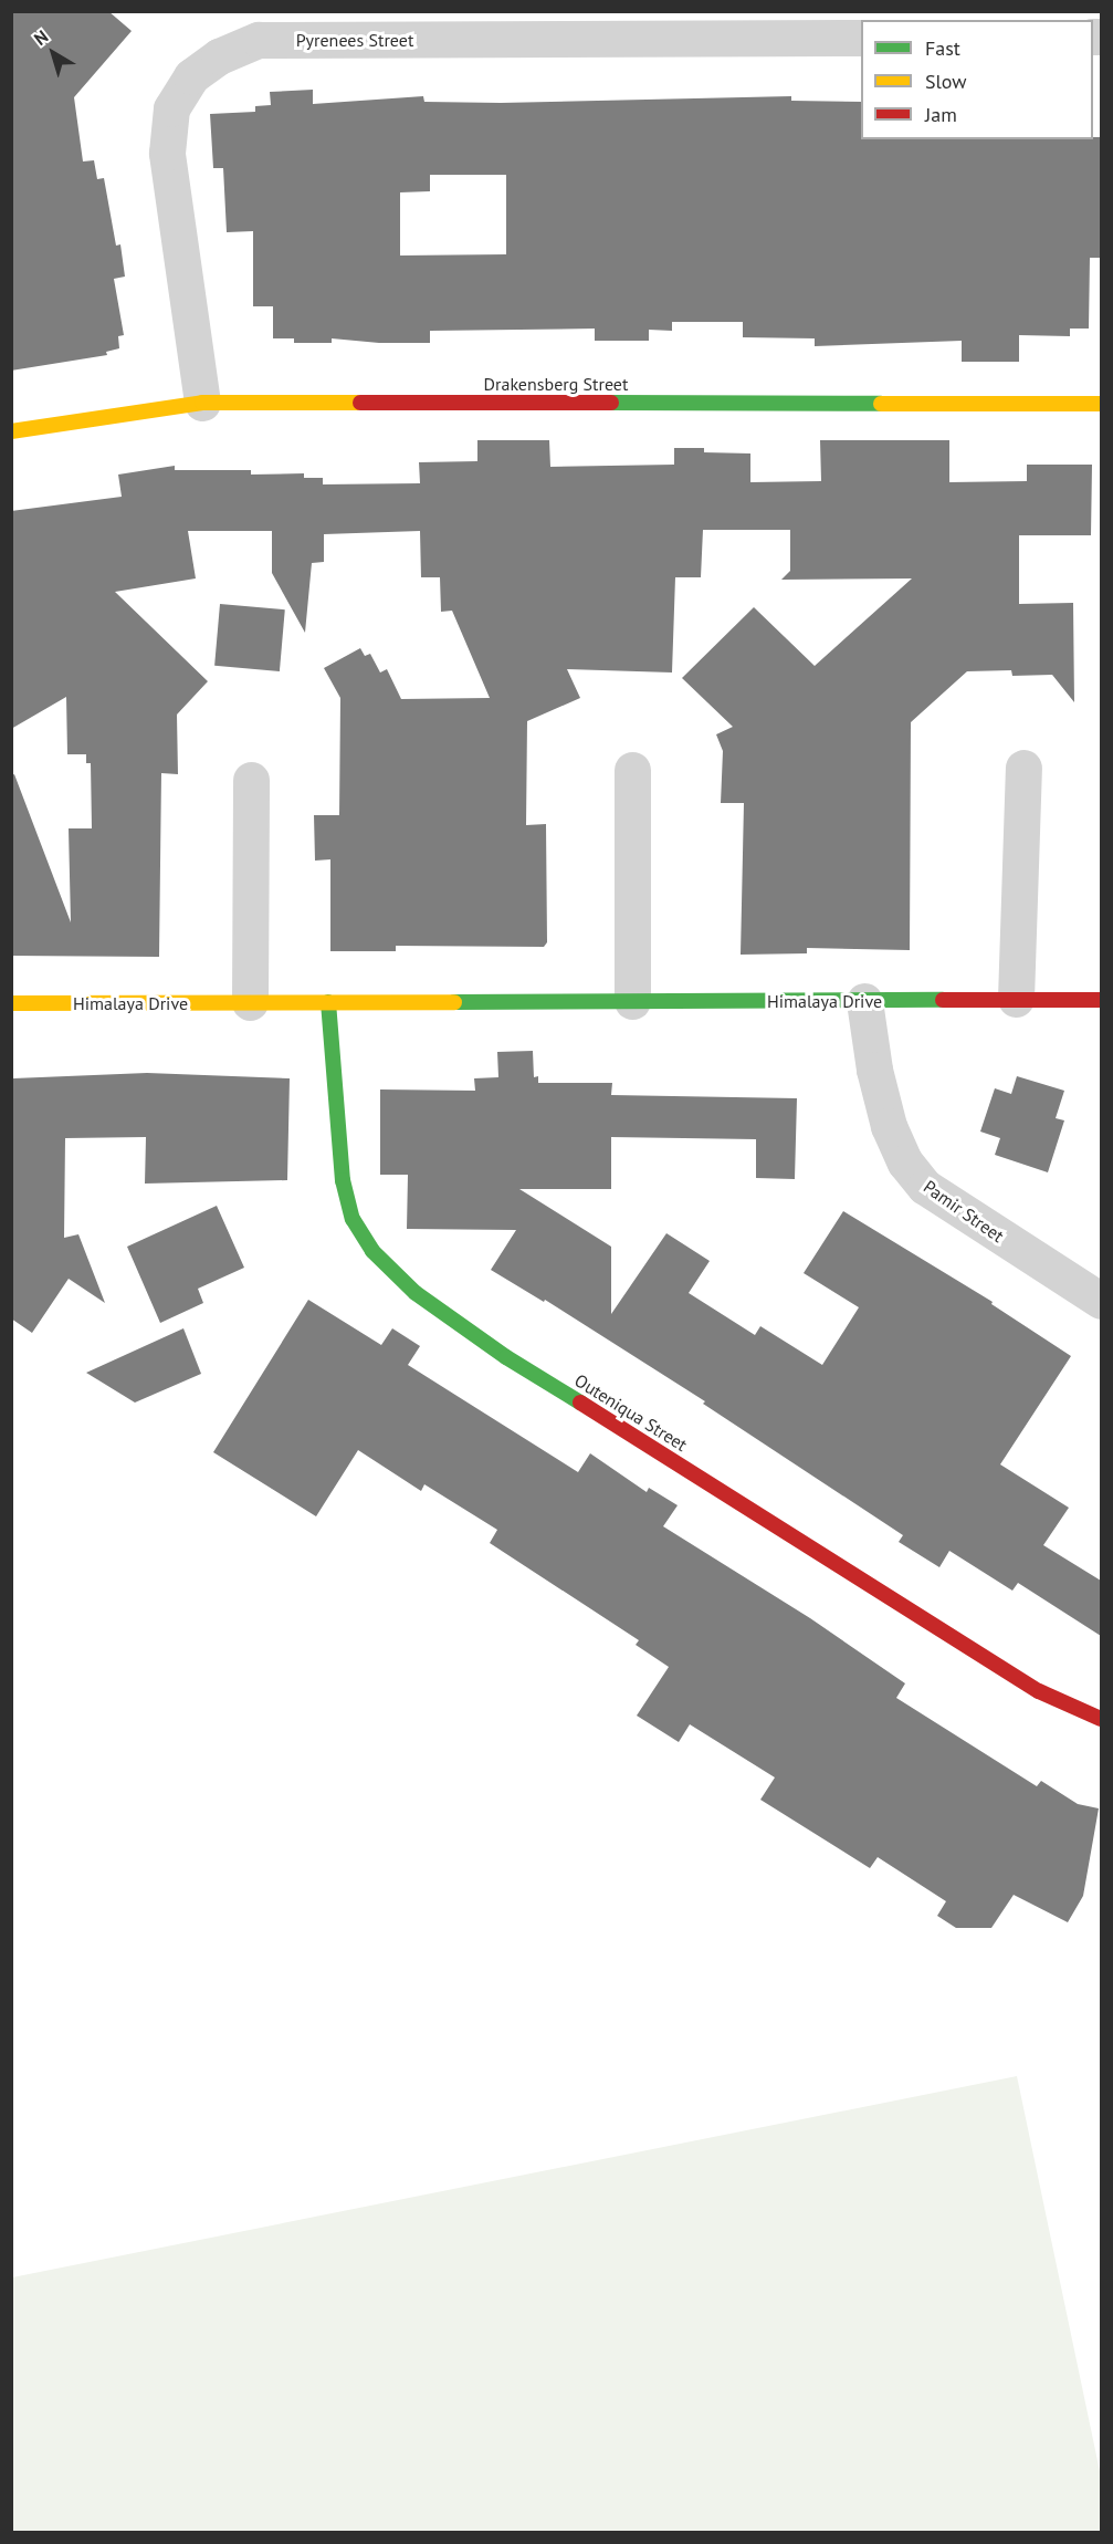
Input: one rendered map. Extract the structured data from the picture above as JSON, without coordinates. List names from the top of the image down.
{
  "streets": {
    "street": [
      "Pyrenees Street",
      "Drakensberg Street",
      "Himalaya Drive",
      "Pamir Street",
      "Outeniqua Street"
    ]
  },
  "crossings": [
    ["Pyrenees Street", "Drakensberg Street"],
    ["Himalaya Drive", "Pamir Street"],
    ["Himalaya Drive", "Outeniqua Street"]
  ],
  "legend": ["Fast", "Slow", "Jam"],
  "north": "top left"
}
